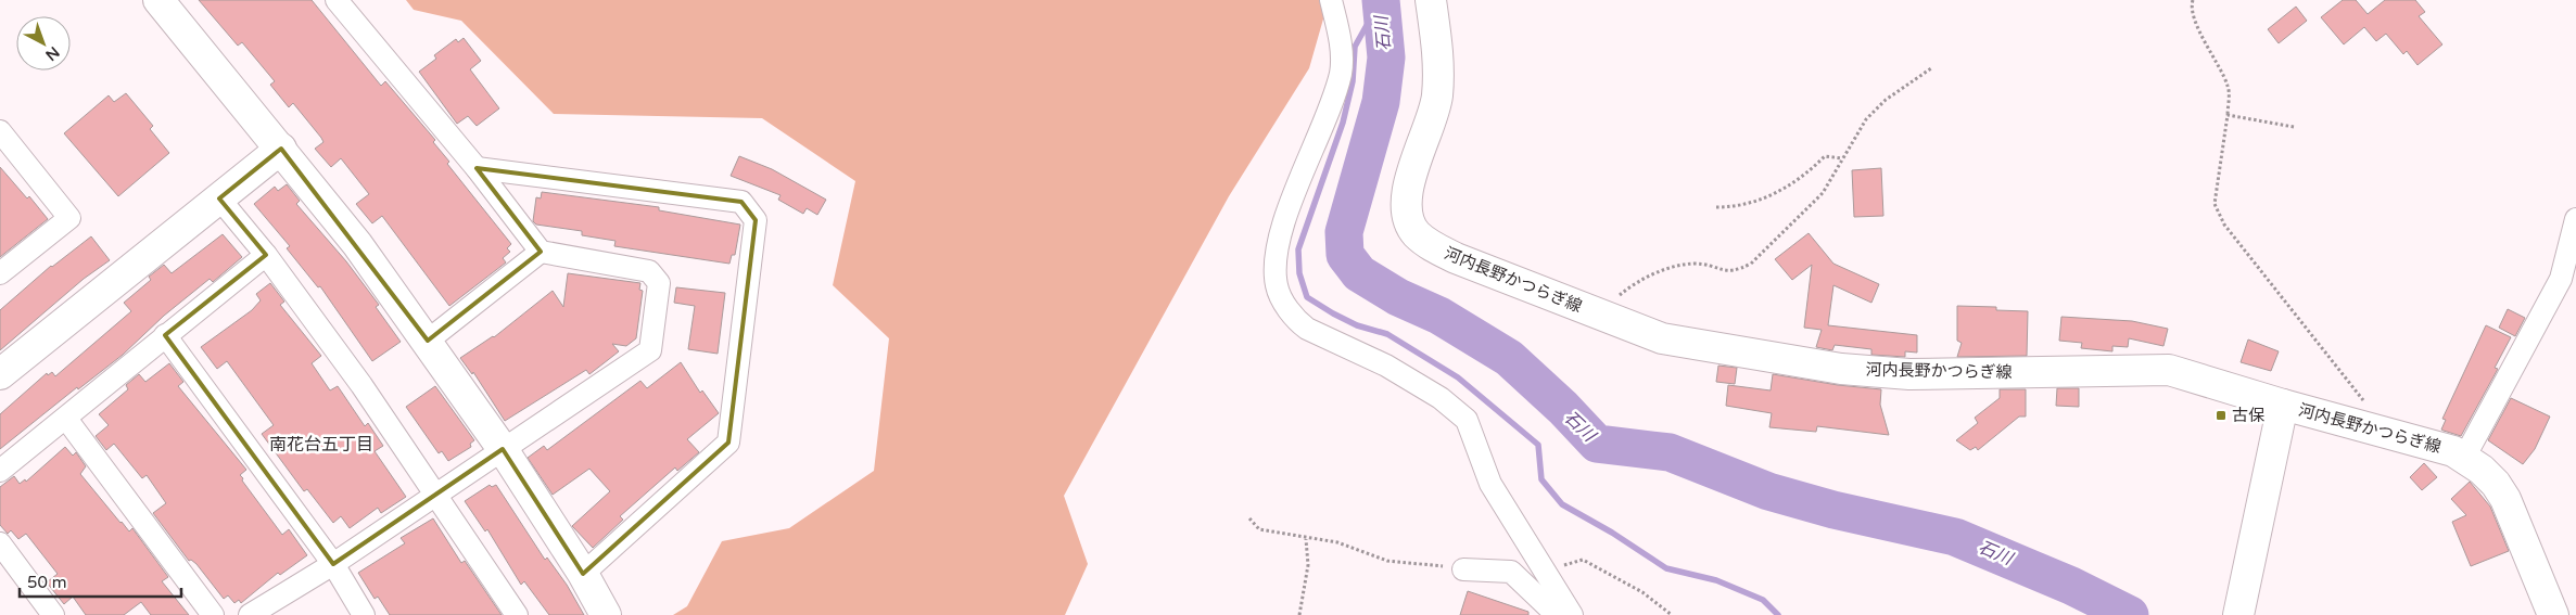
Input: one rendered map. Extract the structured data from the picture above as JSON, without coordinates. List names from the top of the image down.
{
  "streets": {
    "main road": ["河内長野かつらぎ線"]
  },
  "districts": ["南花台五丁目"],
  "water": ["石川"],
  "places": {
    "transit": ["古保"]
  },
  "scale_bar": "50 m",
  "north": "bottom right"
}
